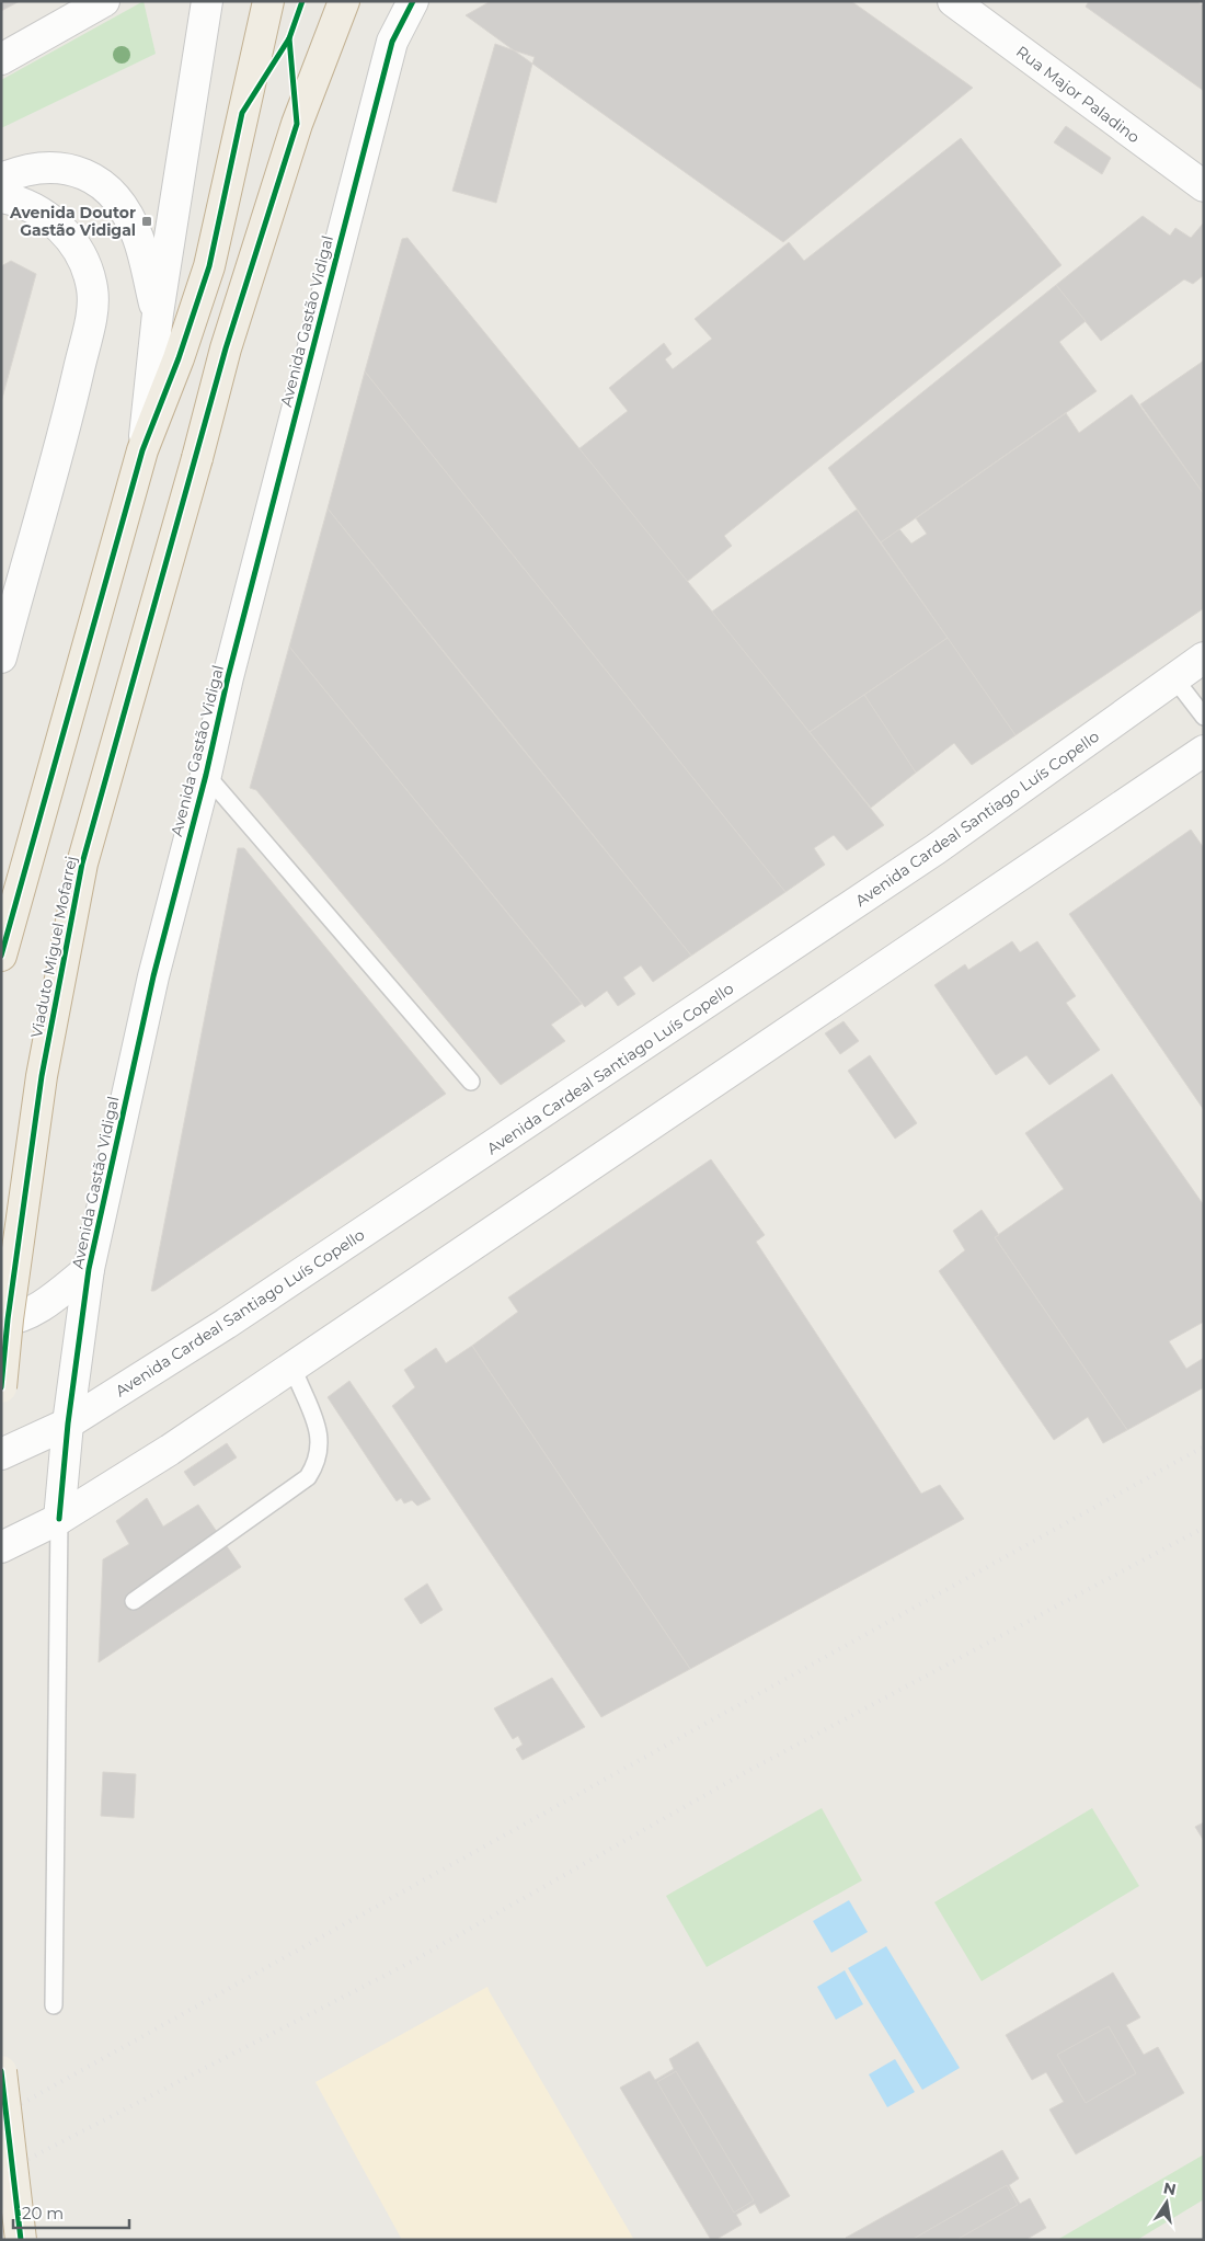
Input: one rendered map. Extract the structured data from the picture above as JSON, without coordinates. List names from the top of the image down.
{
  "streets": {
    "highway": ["Viaduto Miguel Mofarrej"],
    "street": ["Rua Major Paladino", "Avenida Gastão Vidigal", "Avenida Cardeal Santiago Luís Copello"]
  },
  "crossings": [
    ["Avenida Gastão Vidigal", "Avenida Cardeal Santiago Luís Copello"]
  ],
  "places": {
    "transit": ["Avenida Doutor Gastão Vidigal"]
  },
  "scale_bar": "20 m",
  "north": "top"
}
